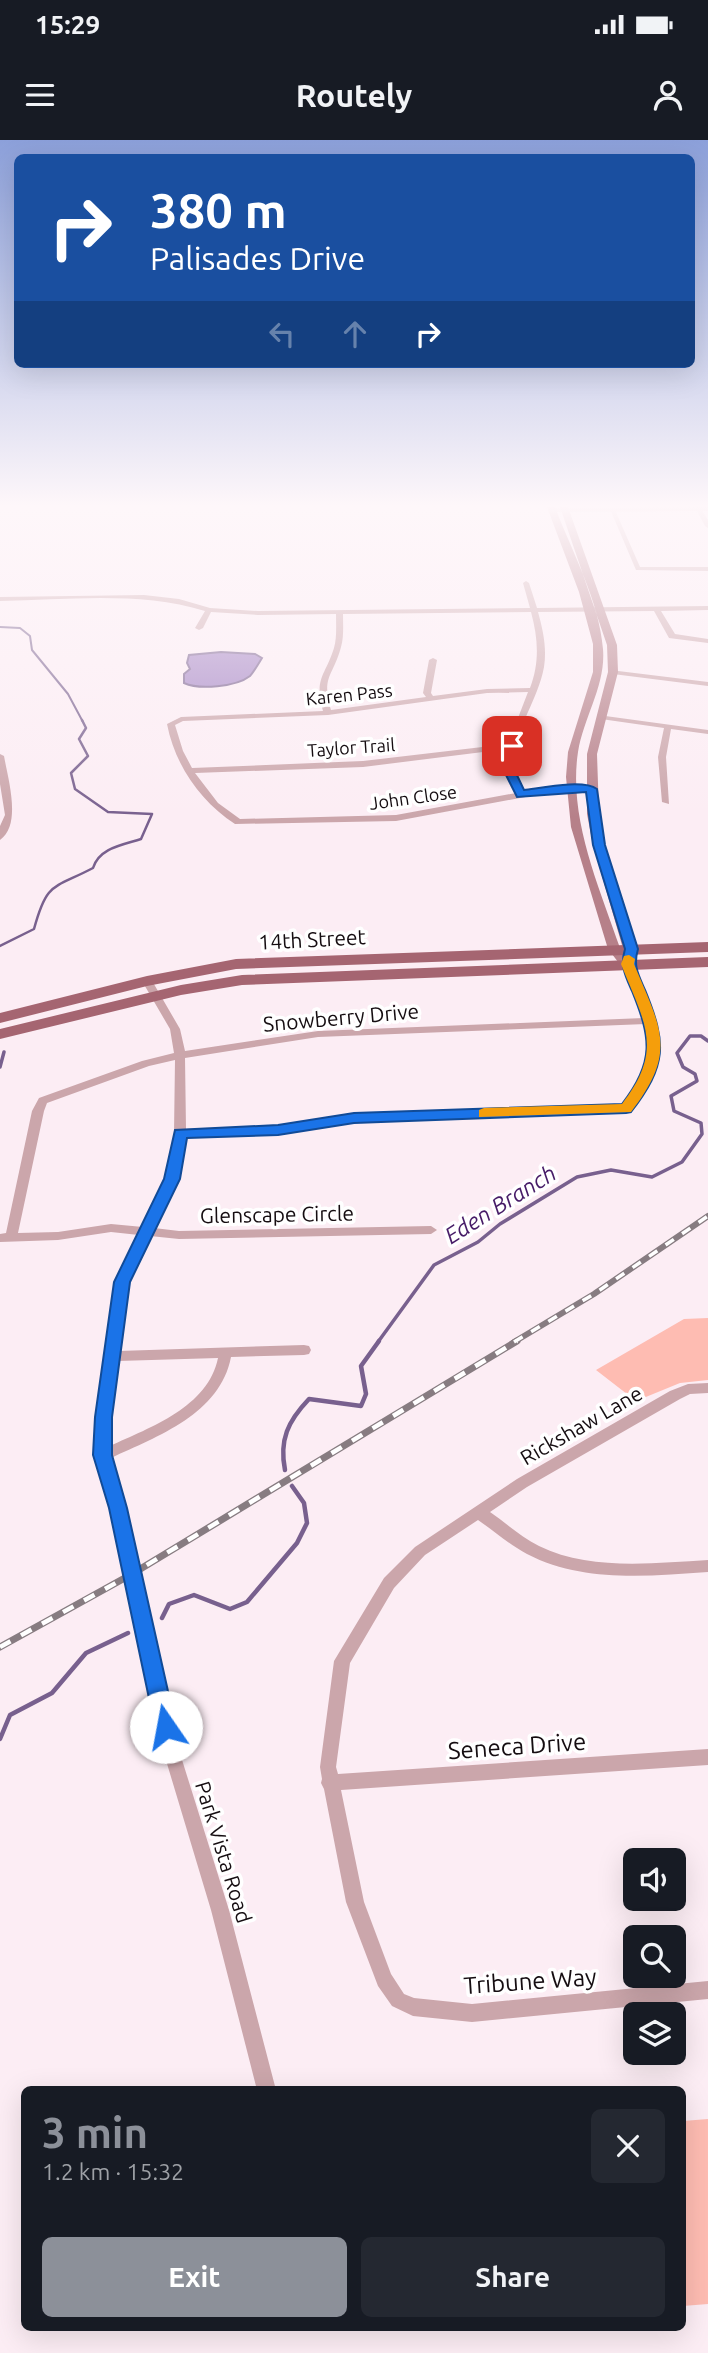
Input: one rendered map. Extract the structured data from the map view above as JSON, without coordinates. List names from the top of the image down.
{
  "streets": {
    "main road": ["14th Street"],
    "street": [
      "Karen Pass",
      "Taylor Trail",
      "John Close",
      "Snowberry Drive",
      "Glenscape Circle",
      "Rickshaw Lane",
      "Seneca Drive",
      "Park Vista Road",
      "Tribune Way"
    ]
  },
  "crossings": [
    ["Karen Pass", "Taylor Trail"],
    ["14th Street", "Park Vista Road"],
    ["Snowberry Drive", "Glenscape Circle"],
    ["Snowberry Drive", "Park Vista Road"],
    ["Glenscape Circle", "Park Vista Road"]
  ],
  "water": ["Eden Branch"],
  "page": {
    "status": "15:29",
    "header": "Routely",
    "turn": ["380 m", "Palisades Drive"],
    "heading": ["3 min", "1.2 km · 15:32"],
    "buttons": ["Exit", "Share"]
  }
}
